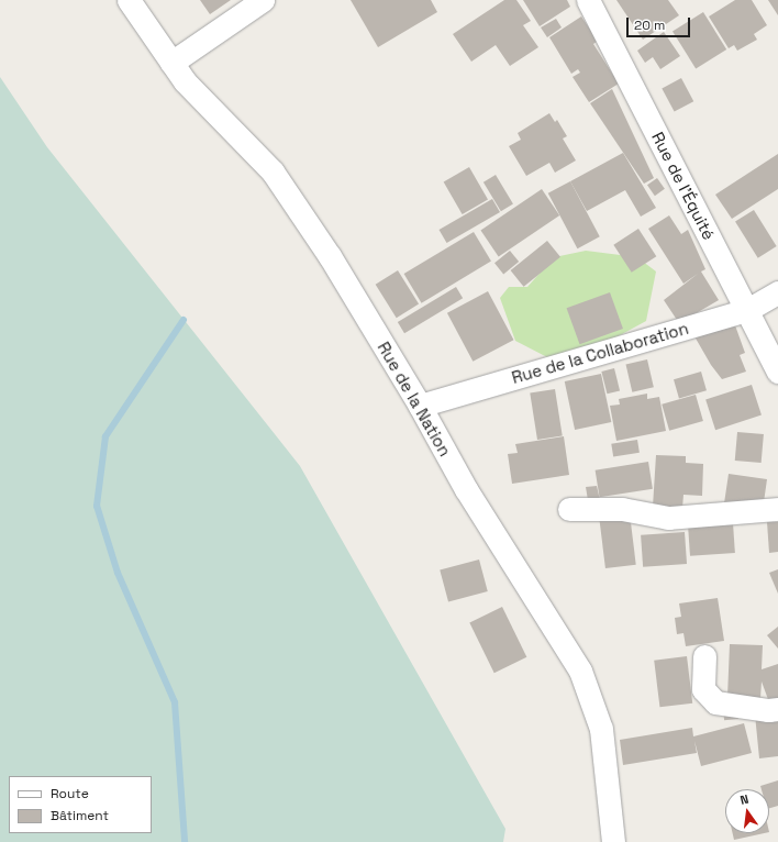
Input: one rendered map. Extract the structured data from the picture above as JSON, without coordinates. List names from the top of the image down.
{
  "streets": {
    "street": ["Rue de l'Équité", "Rue de la Collaboration", "Rue de la Nation"]
  },
  "crossings": [
    ["Rue de l'Équité", "Rue de la Collaboration"],
    ["Rue de la Collaboration", "Rue de la Nation"]
  ],
  "legend": ["Route", "Bâtiment"],
  "scale_bar": "20 m",
  "north": "top"
}
